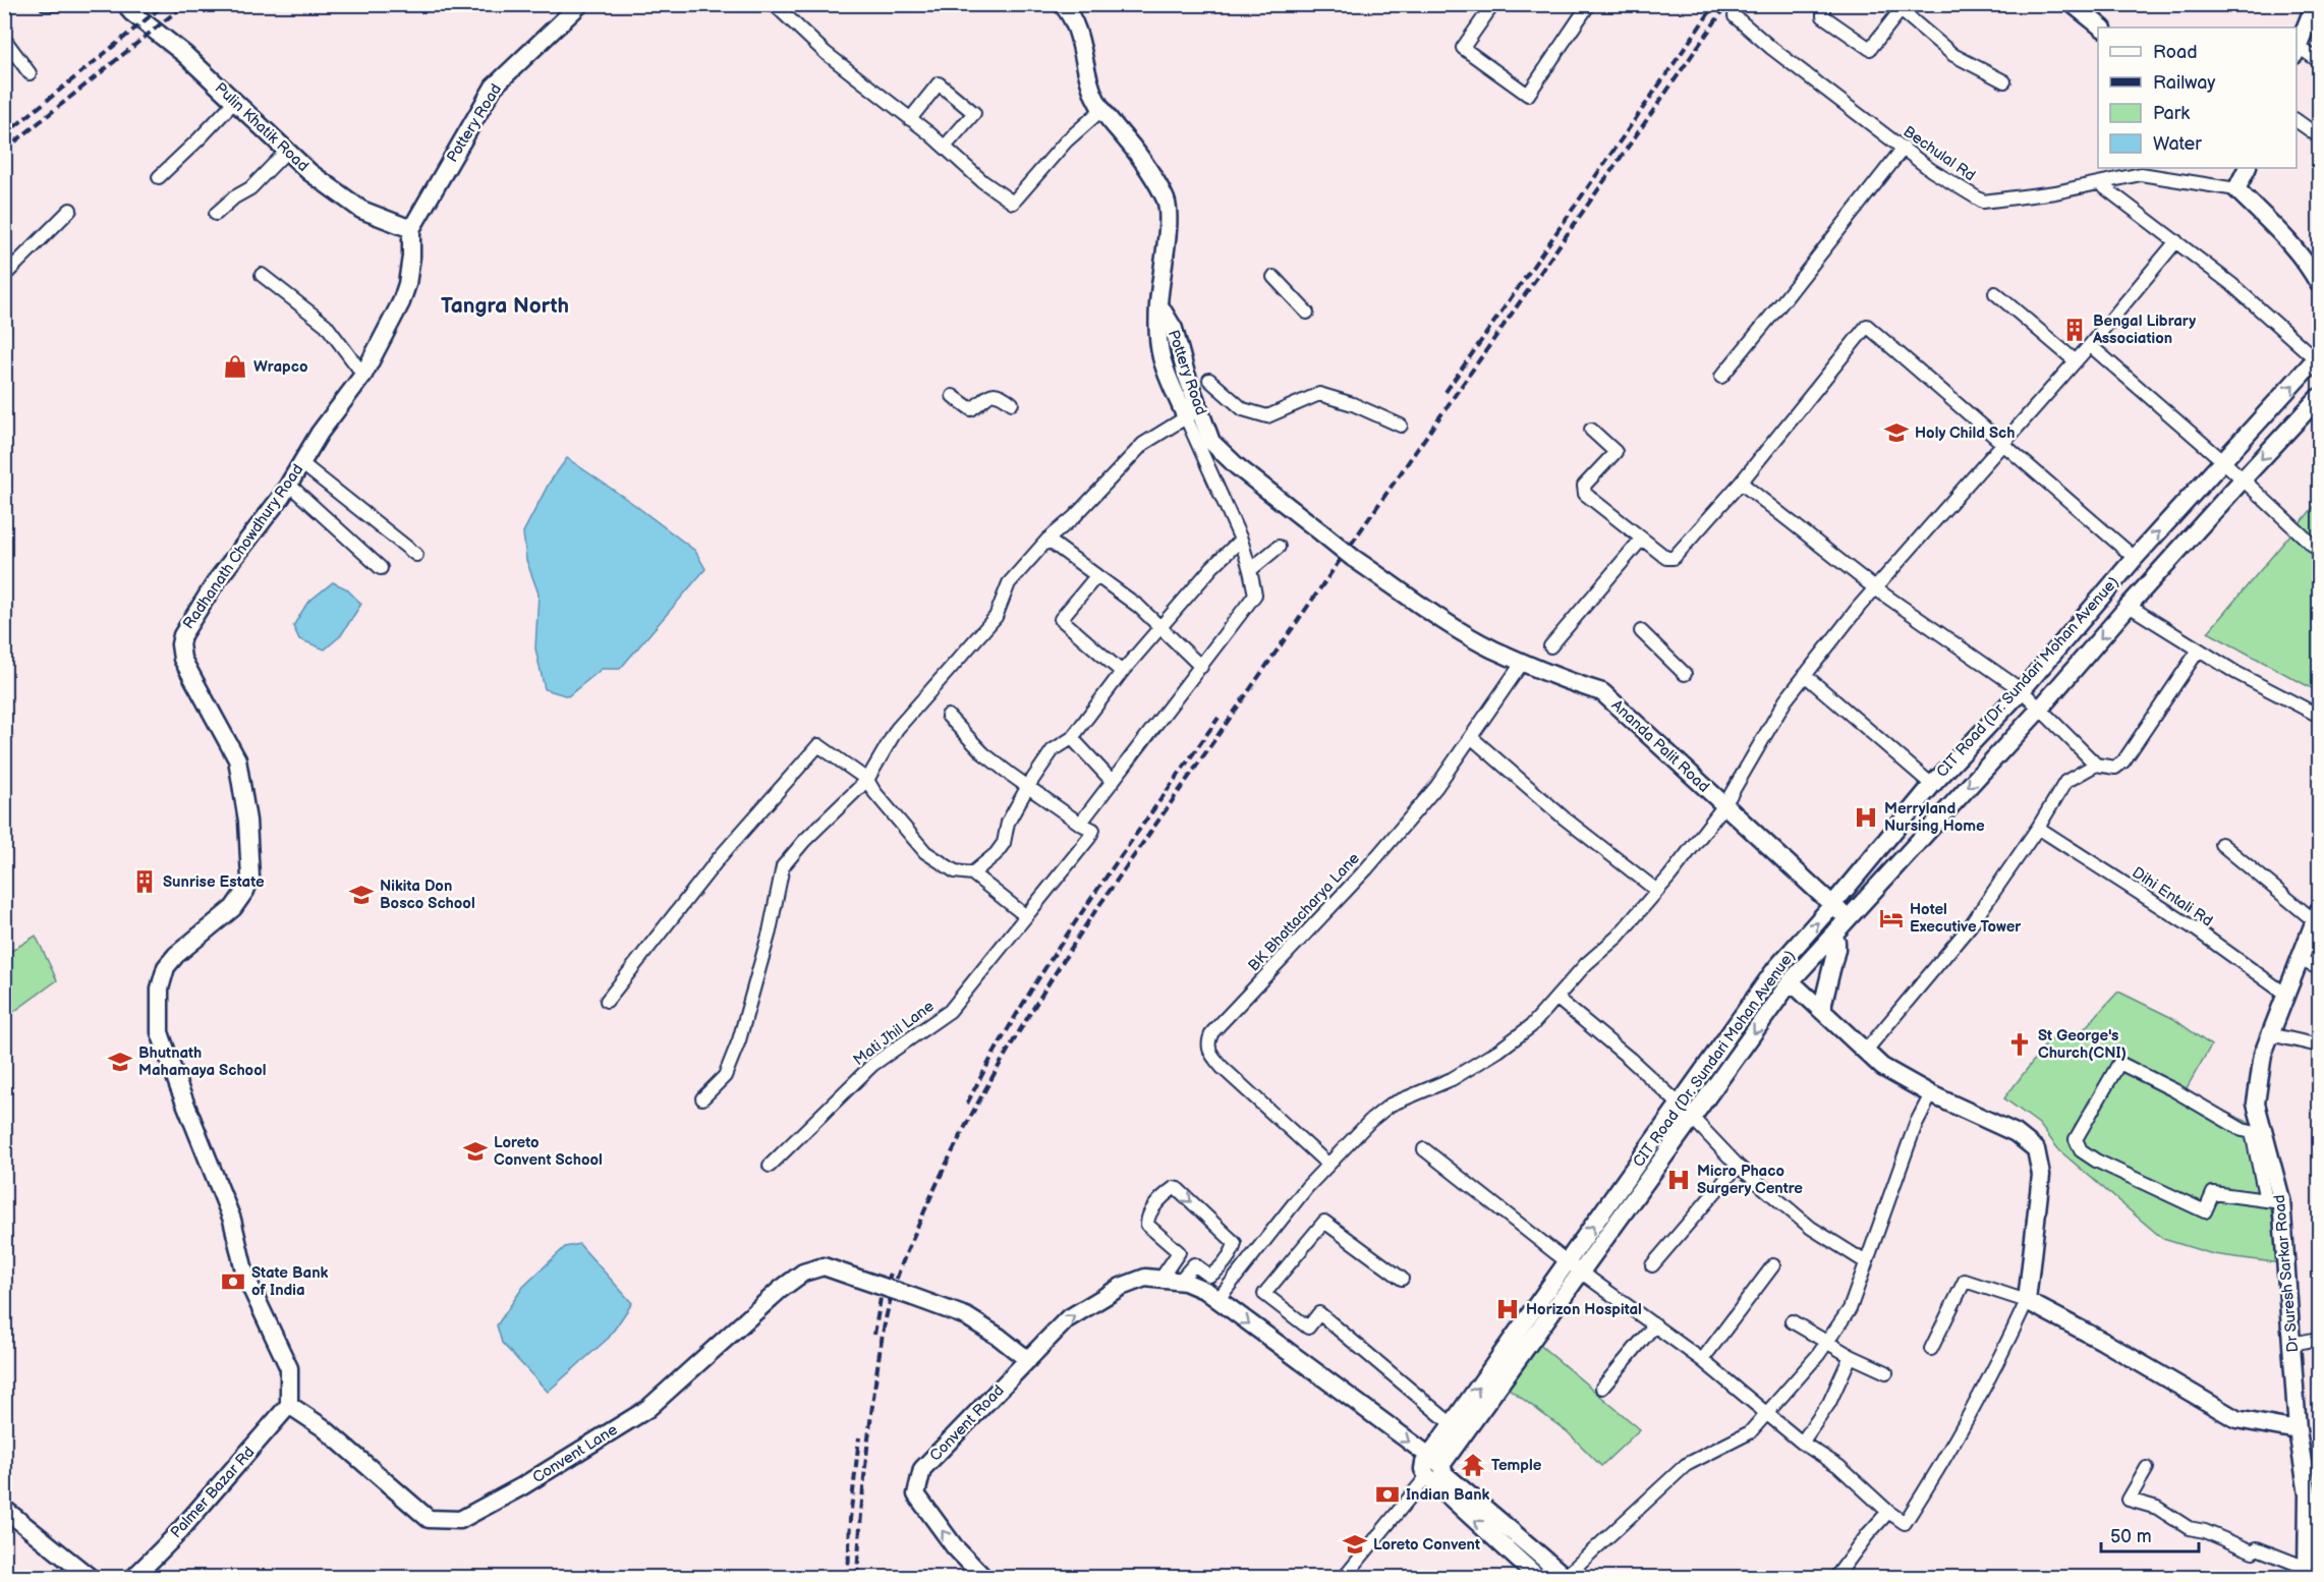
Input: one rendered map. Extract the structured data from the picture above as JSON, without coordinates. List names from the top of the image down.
{
  "streets": {
    "street": [
      "Pottery Road",
      "Pulin Khatik Road",
      "Bechulal Rd",
      "Radhanath Chowdhury Road",
      "CIT Road (Dr. Sundari Mohan Avenue)",
      "Ananda Palit Road",
      "Dihi Entali Rd",
      "BK Bhattacharya Lane",
      "Mati Jhil Lane",
      "Dr Suresh Sarkar Road",
      "Convent Road",
      "Convent Lane",
      "Palmer Bazar Rd"
    ]
  },
  "crossings": [
    ["Pottery Road", "Pulin Khatik Road"],
    ["Pottery Road", "Radhanath Chowdhury Road"],
    ["Pottery Road", "Ananda Palit Road"],
    ["Pulin Khatik Road", "Radhanath Chowdhury Road"],
    ["Radhanath Chowdhury Road", "Convent Lane"],
    ["Radhanath Chowdhury Road", "Palmer Bazar Rd"],
    ["CIT Road (Dr. Sundari Mohan Avenue)", "Ananda Palit Road"],
    ["Ananda Palit Road", "BK Bhattacharya Lane"],
    ["Dihi Entali Rd", "Dr Suresh Sarkar Road"],
    ["Convent Road", "Convent Lane"],
    ["Convent Lane", "Palmer Bazar Rd"]
  ],
  "districts": ["Tangra North"],
  "places": {
    "building": ["Bengal Library Association", "Sunrise Estate"],
    "shop": ["Wrapco"],
    "school or university": [
      "Holy Child Sch",
      "Nikita Don Bosco School",
      "Bhutnath Mahamaya School",
      "Loreto Convent School",
      "Loreto Convent"
    ],
    "hospital": ["Merryland Nursing Home", "Micro Phaco Surgery Centre", "Horizon Hospital"],
    "hotel": ["Hotel Executive Tower"],
    "church": ["St George's Church(CNI)"],
    "bank": ["State Bank of India", "Indian Bank"],
    "temple": ["Temple"]
  },
  "legend": [
    "Road",
    "Railway",
    "Park",
    "Water"
  ],
  "scale_bar": "50 m"
}
